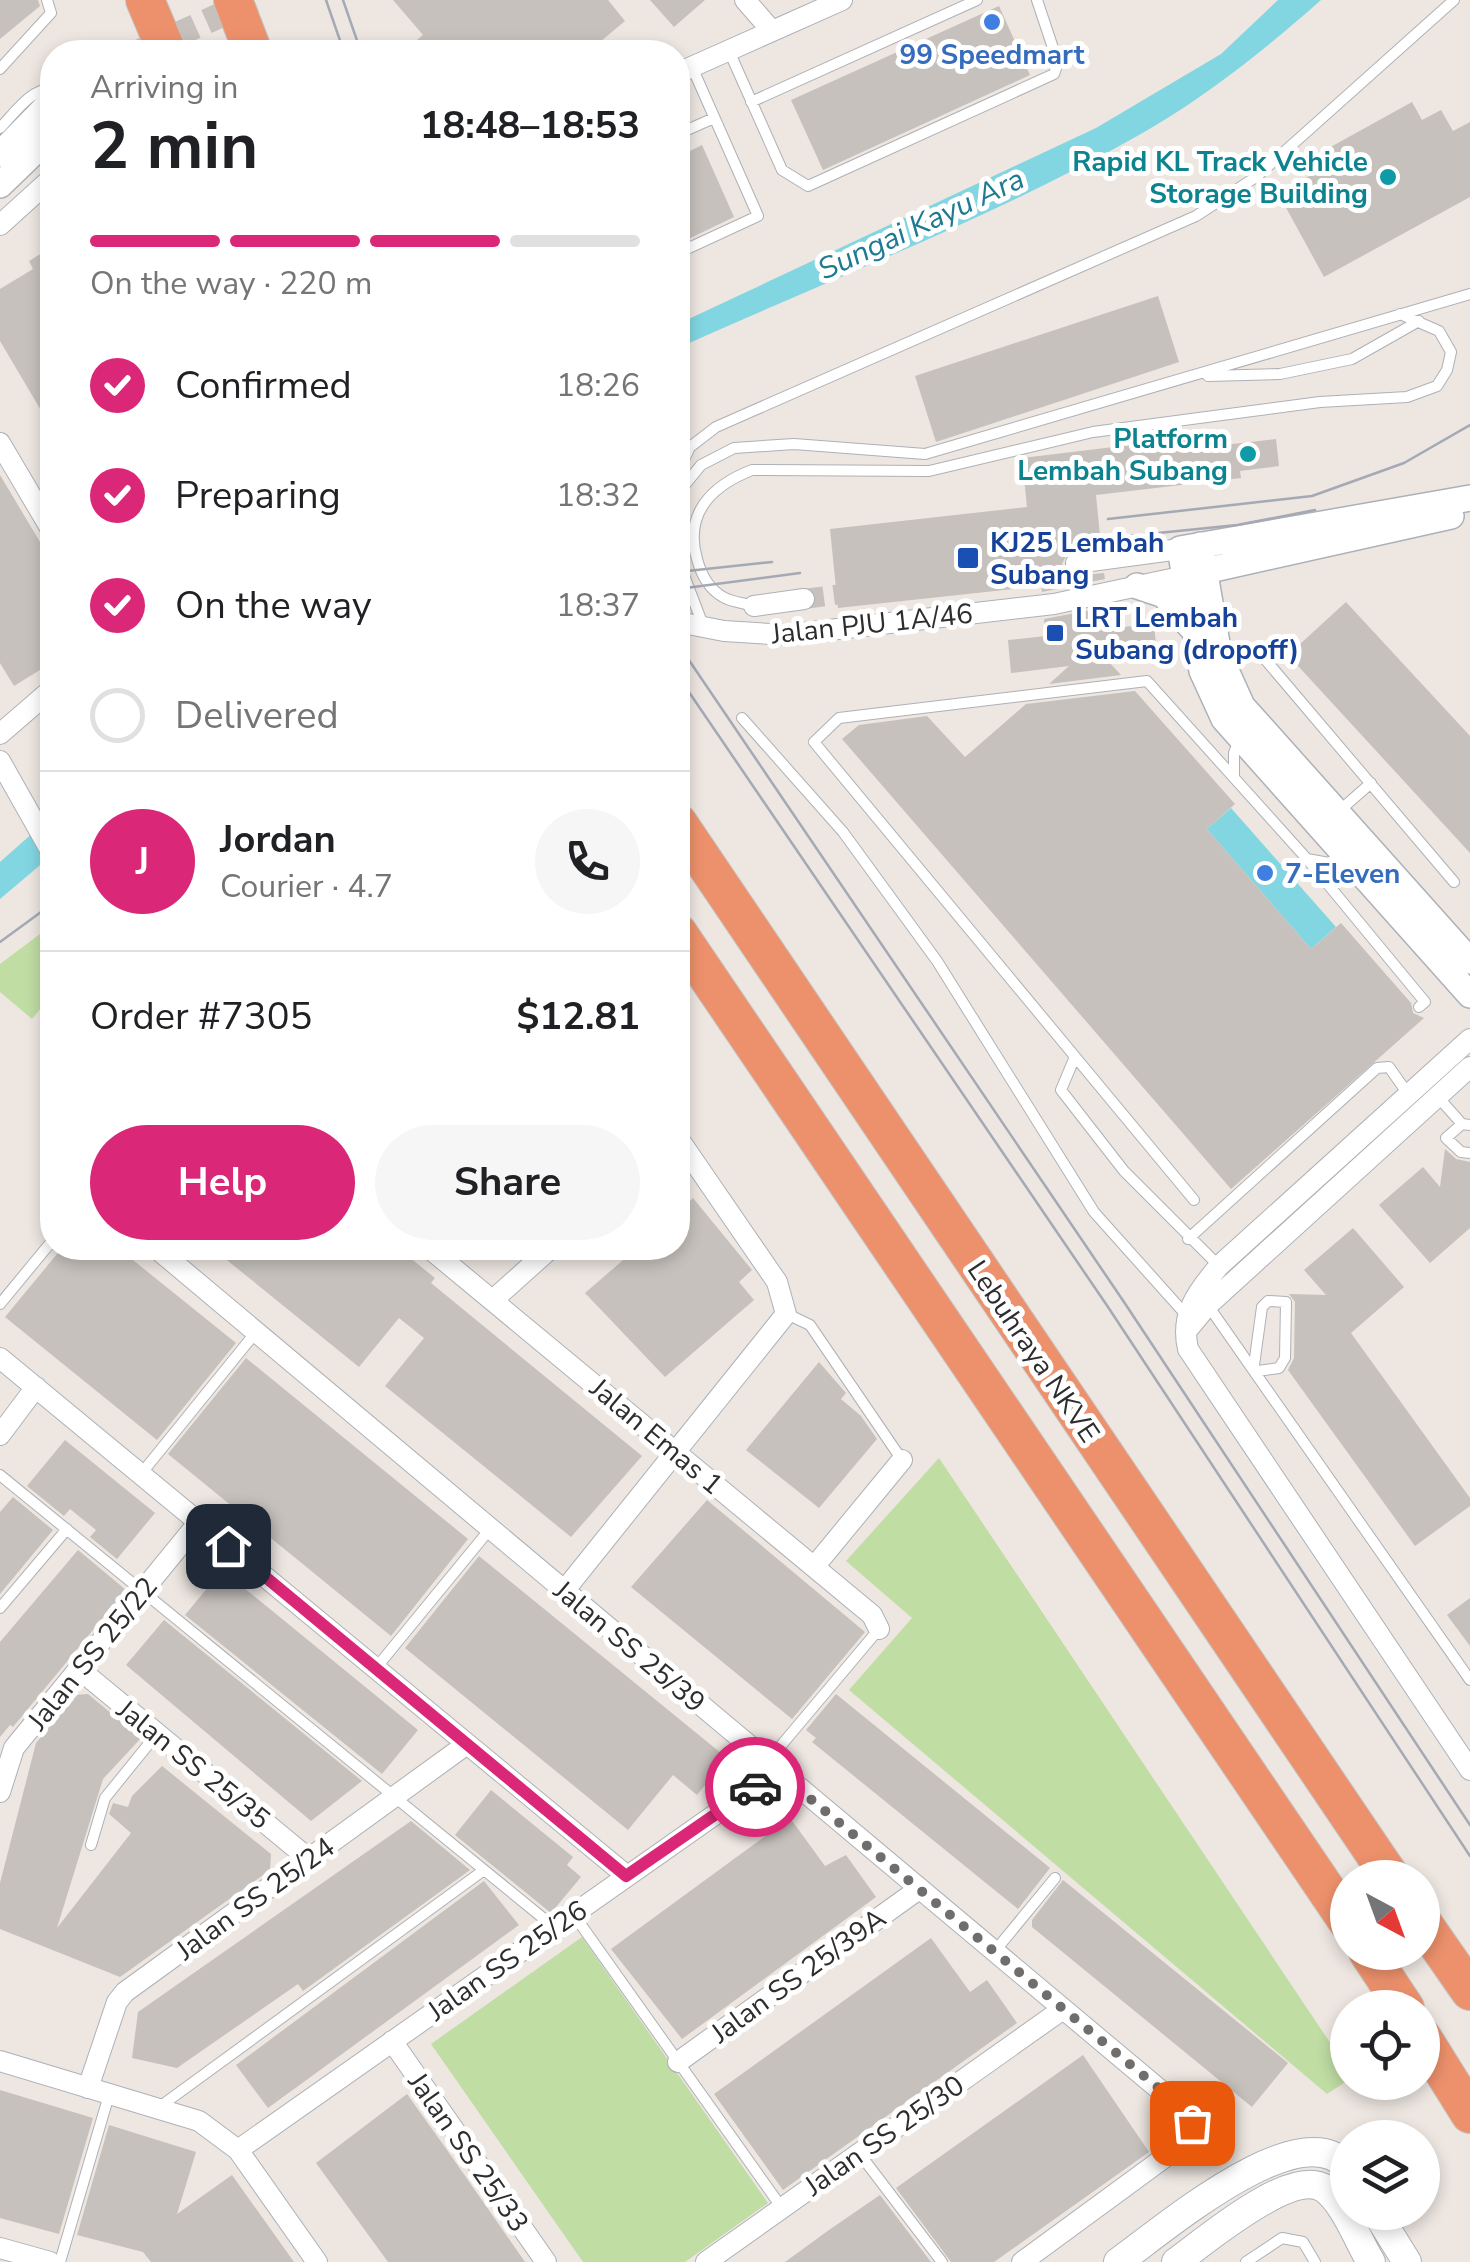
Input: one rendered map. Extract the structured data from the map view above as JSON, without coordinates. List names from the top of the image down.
{
  "streets": {
    "highway": ["Lebuhraya NKVE"],
    "street": [
      "Jalan PJU 1A/46",
      "Jalan Emas 1",
      "Jalan SS 25/39",
      "Jalan SS 25/22",
      "Jalan SS 25/35",
      "Jalan SS 25/24",
      "Jalan SS 25/26",
      "Jalan SS 25/39A",
      "Jalan SS 25/30",
      "Jalan SS 25/33"
    ]
  },
  "crossings": [
    ["Jalan SS 25/39", "Jalan SS 25/26"],
    ["Jalan SS 25/39", "Jalan SS 25/39A"],
    ["Jalan SS 25/39", "Jalan SS 25/30"],
    ["Jalan SS 25/22", "Jalan SS 25/35"],
    ["Jalan SS 25/35", "Jalan SS 25/24"],
    ["Jalan SS 25/26", "Jalan SS 25/33"]
  ],
  "water": ["Sungai Kayu Ara"],
  "places": {
    "other": [
      "99 Speedmart",
      "Rapid KL Track Vehicle Storage Building",
      "Platform Lembah Subang",
      "7-Eleven"
    ],
    "transit": ["KJ25 Lembah Subang", "LRT Lembah Subang (dropoff)"]
  },
  "north": "bottom right",
  "page": {
    "heading": ["2 min", "Arriving in", "18:48–18:53"],
    "panel": [
      "Jordan",
      "Courier · 4.7",
      "Order #7305",
      "$12.81"
    ],
    "bar": "On the way · 220 m",
    "list": [
      ["Confirmed", "18:26"],
      ["Preparing", "18:32"],
      ["On the way", "18:37"],
      "Delivered"
    ],
    "round": "J",
    "buttons": ["Help", "Share"]
  }
}
